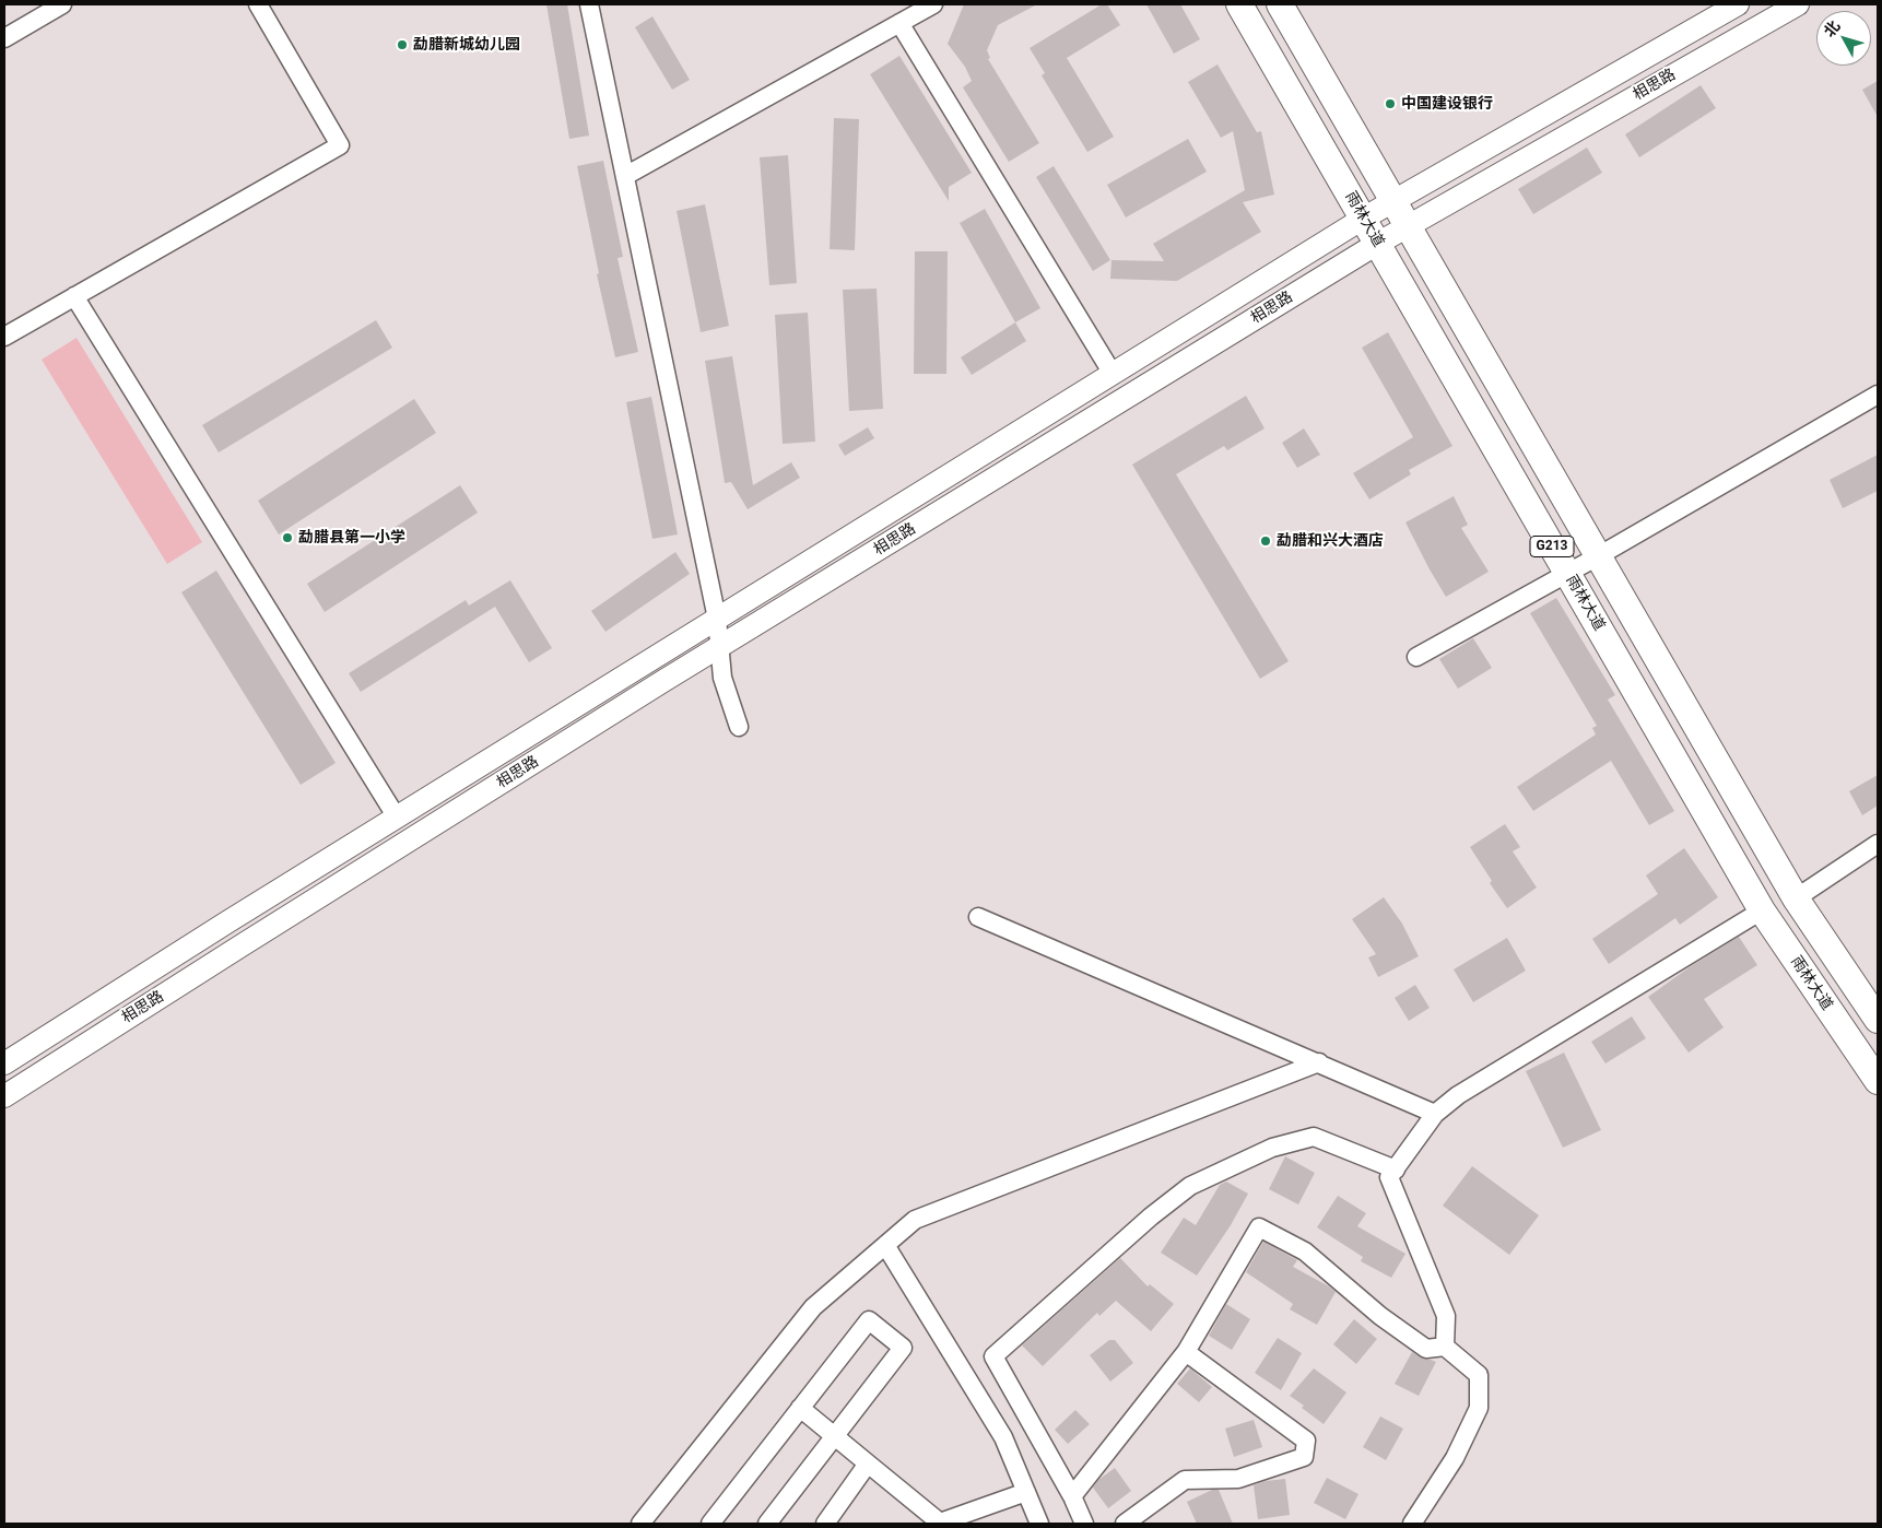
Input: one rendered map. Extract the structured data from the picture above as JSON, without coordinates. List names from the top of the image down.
{
  "streets": {
    "highway": ["雨林大道", "G213"],
    "main road": ["相思路"]
  },
  "crossings": [
    ["相思路", "雨林大道"],
    ["相思路", "G213"]
  ],
  "places": [
    "勐腊新城幼儿园",
    "中国建设银行",
    "勐腊县第一小学",
    "勐腊和兴大酒店"
  ],
  "north": "top left"
}
